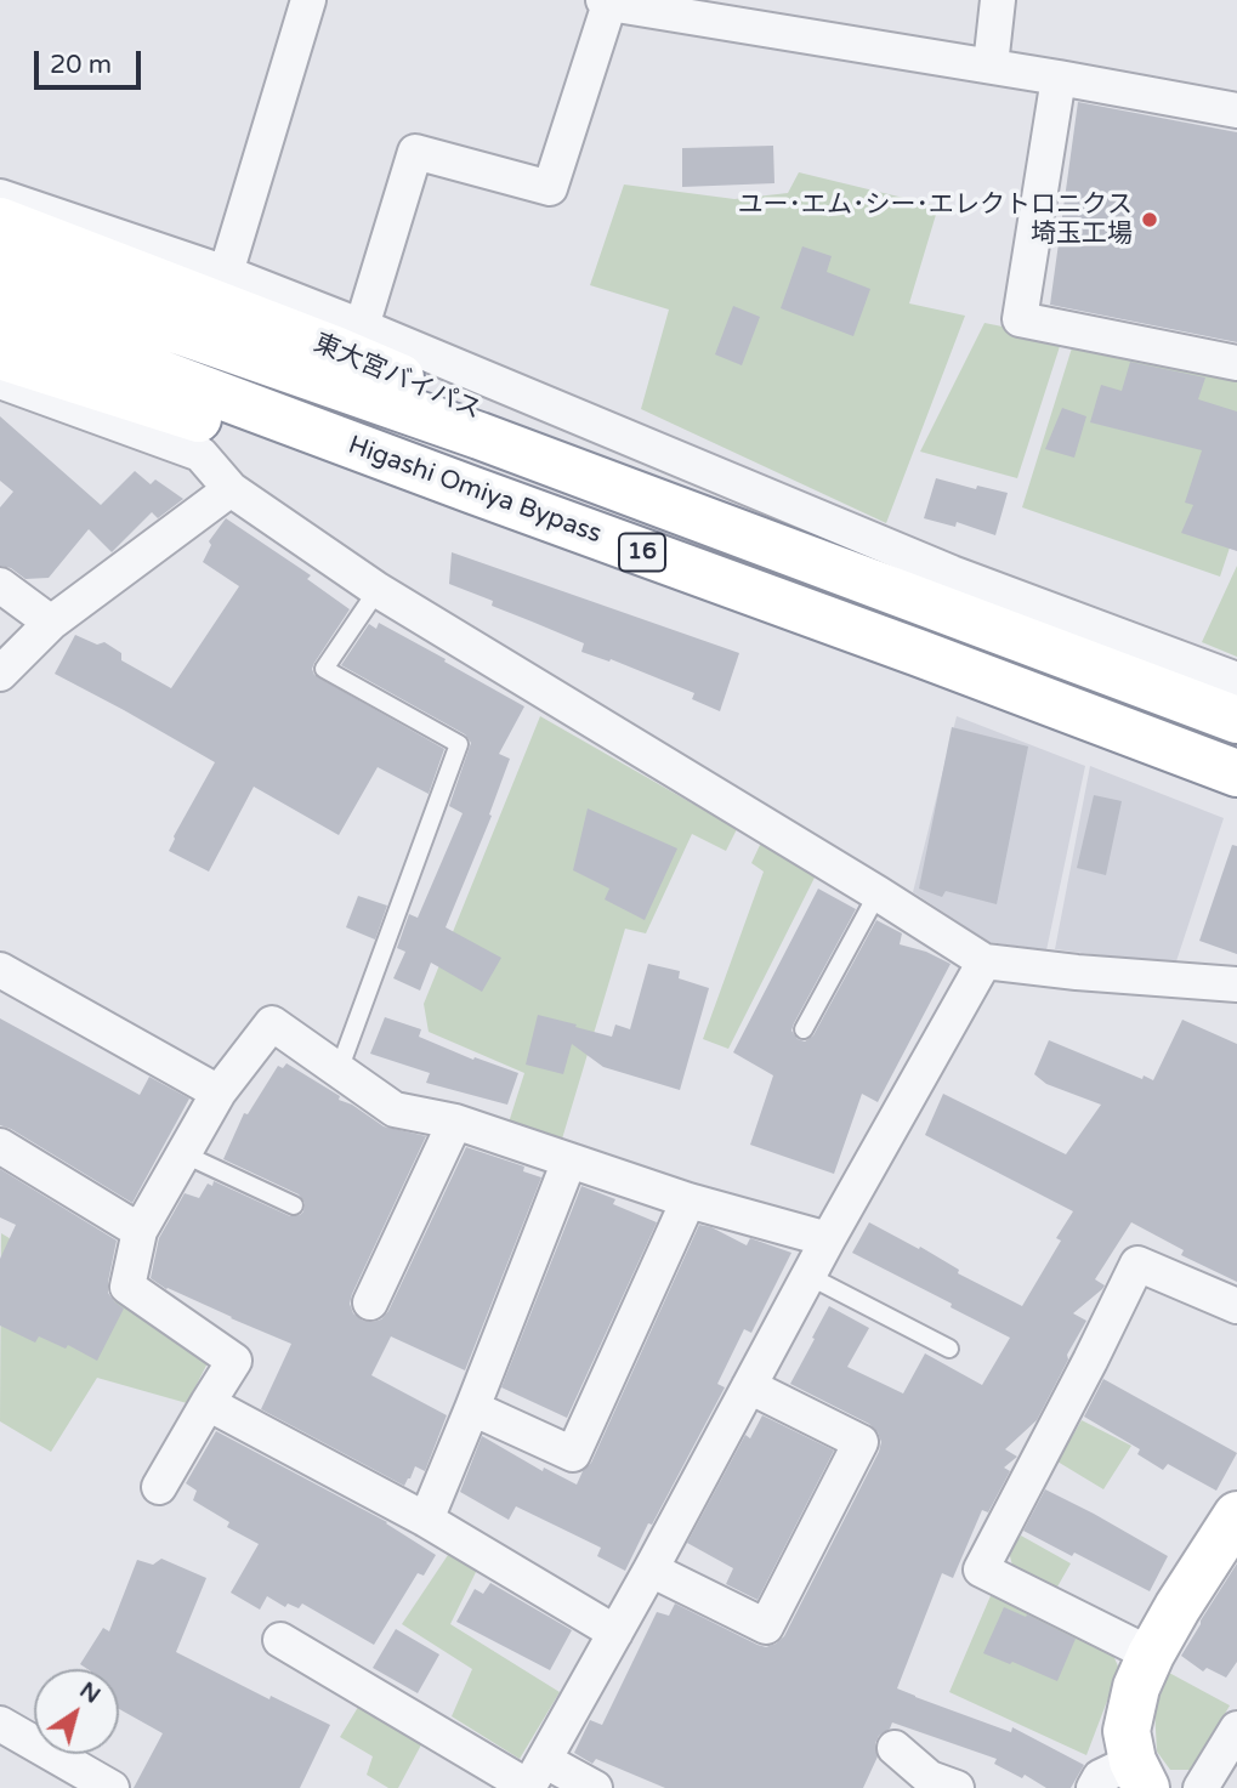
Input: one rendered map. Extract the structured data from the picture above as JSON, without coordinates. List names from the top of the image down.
{
  "streets": {
    "main road": ["東大宮バイパス", "Higashi Omiya Bypass", "16"]
  },
  "crossings": [
    ["東大宮バイパス", "Higashi Omiya Bypass"],
    ["Higashi Omiya Bypass", "16"]
  ],
  "places": ["ユー･エム･シー･エレクトロニクス 埼玉工場"],
  "scale_bar": "20 m",
  "north": "top right"
}
